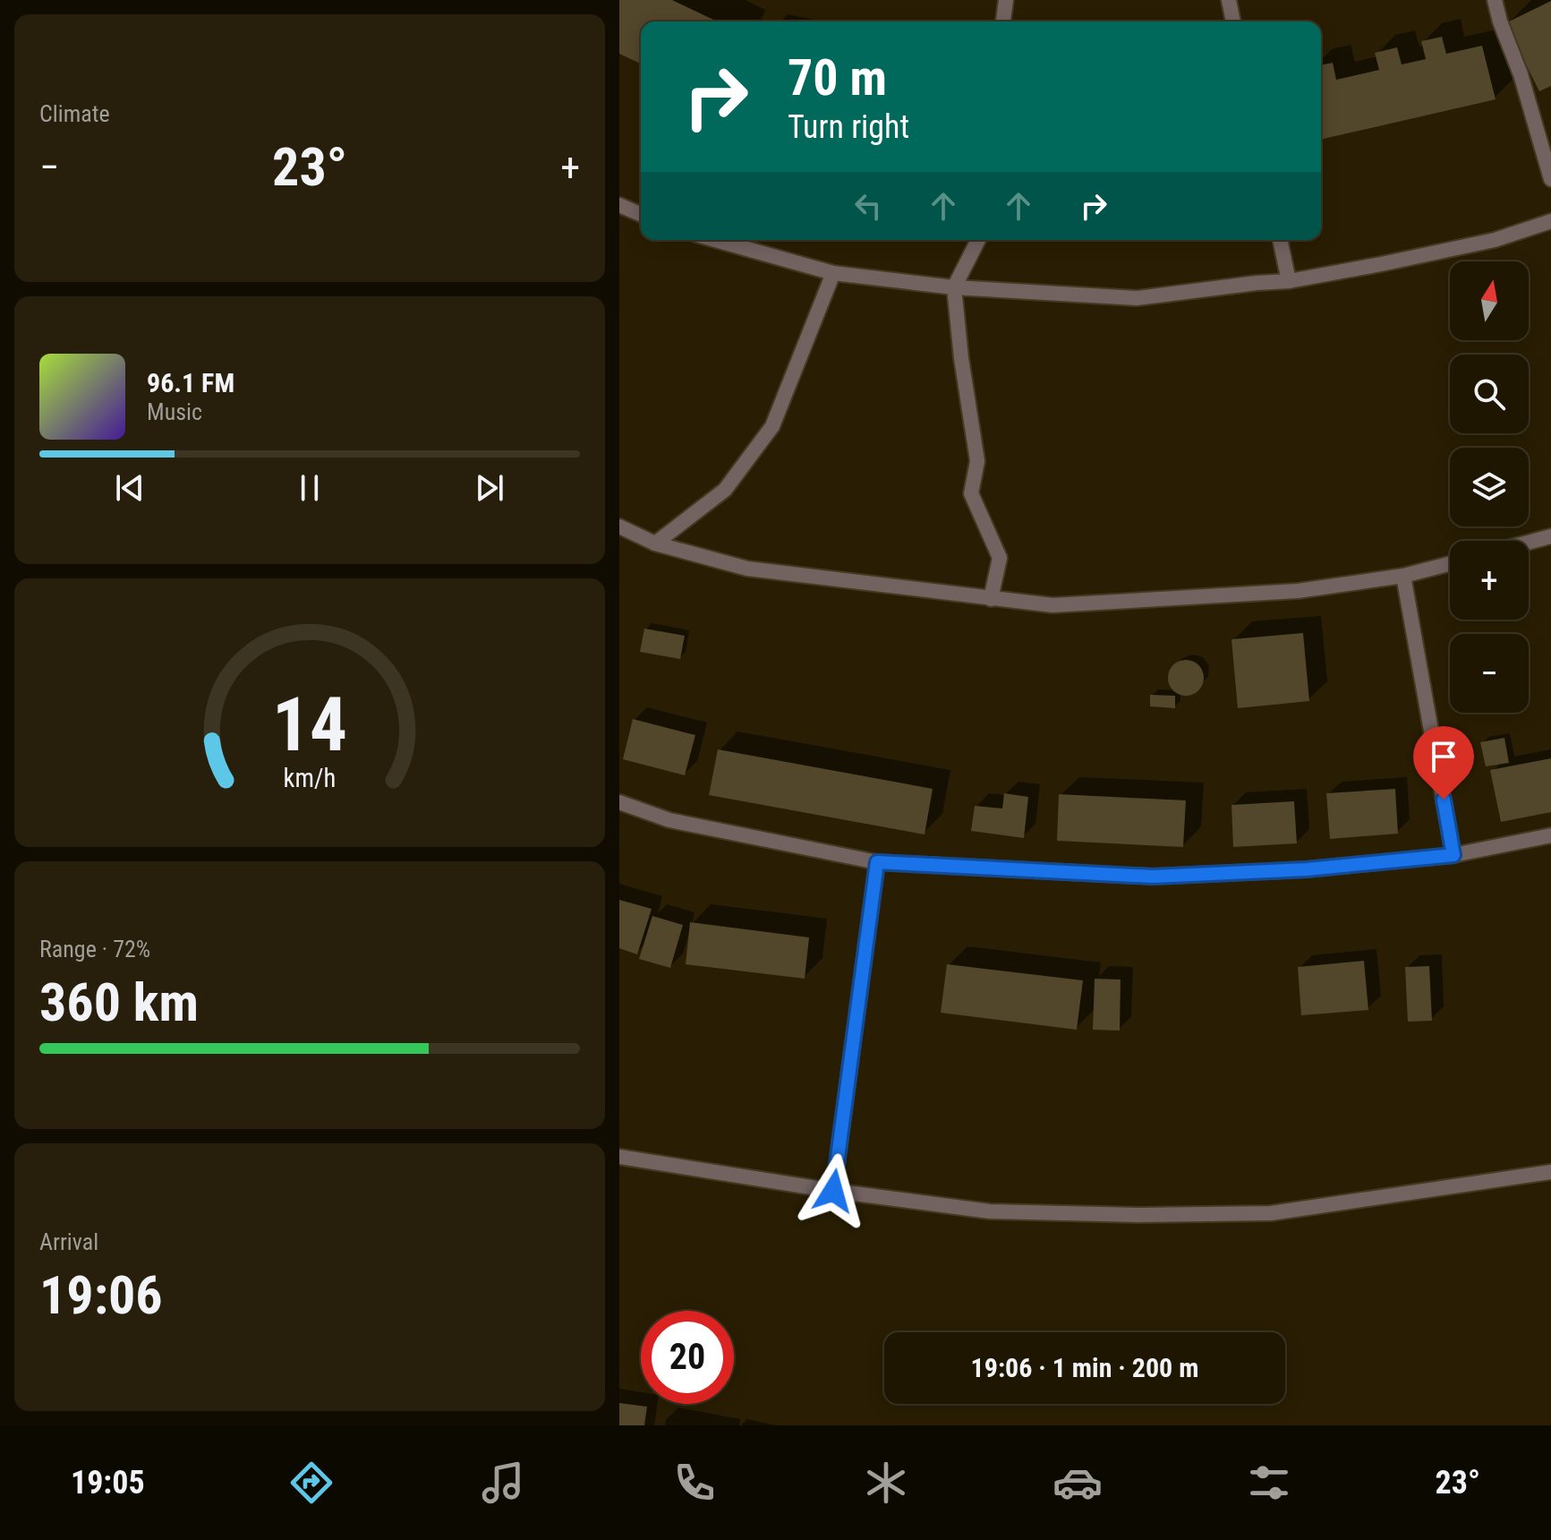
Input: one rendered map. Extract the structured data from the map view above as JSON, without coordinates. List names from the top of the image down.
{
  "north": "top",
  "page": {
    "tile": [
      "Climate",
      ["Range · 72%", "360 km"],
      ["Arrival", "19:06"]
    ],
    "turn": ["70 m", "Turn right"],
    "heat": ["−", "23°", "+"],
    "map_buttons": ["+", "−"],
    "song": ["96.1 FM", "Music"],
    "limit": "20",
    "trip": "19:06 · 1 min · 200 m",
    "tabs": ["19:05", "23°"],
    "gauge": ["14", "km/h"]
  }
}
